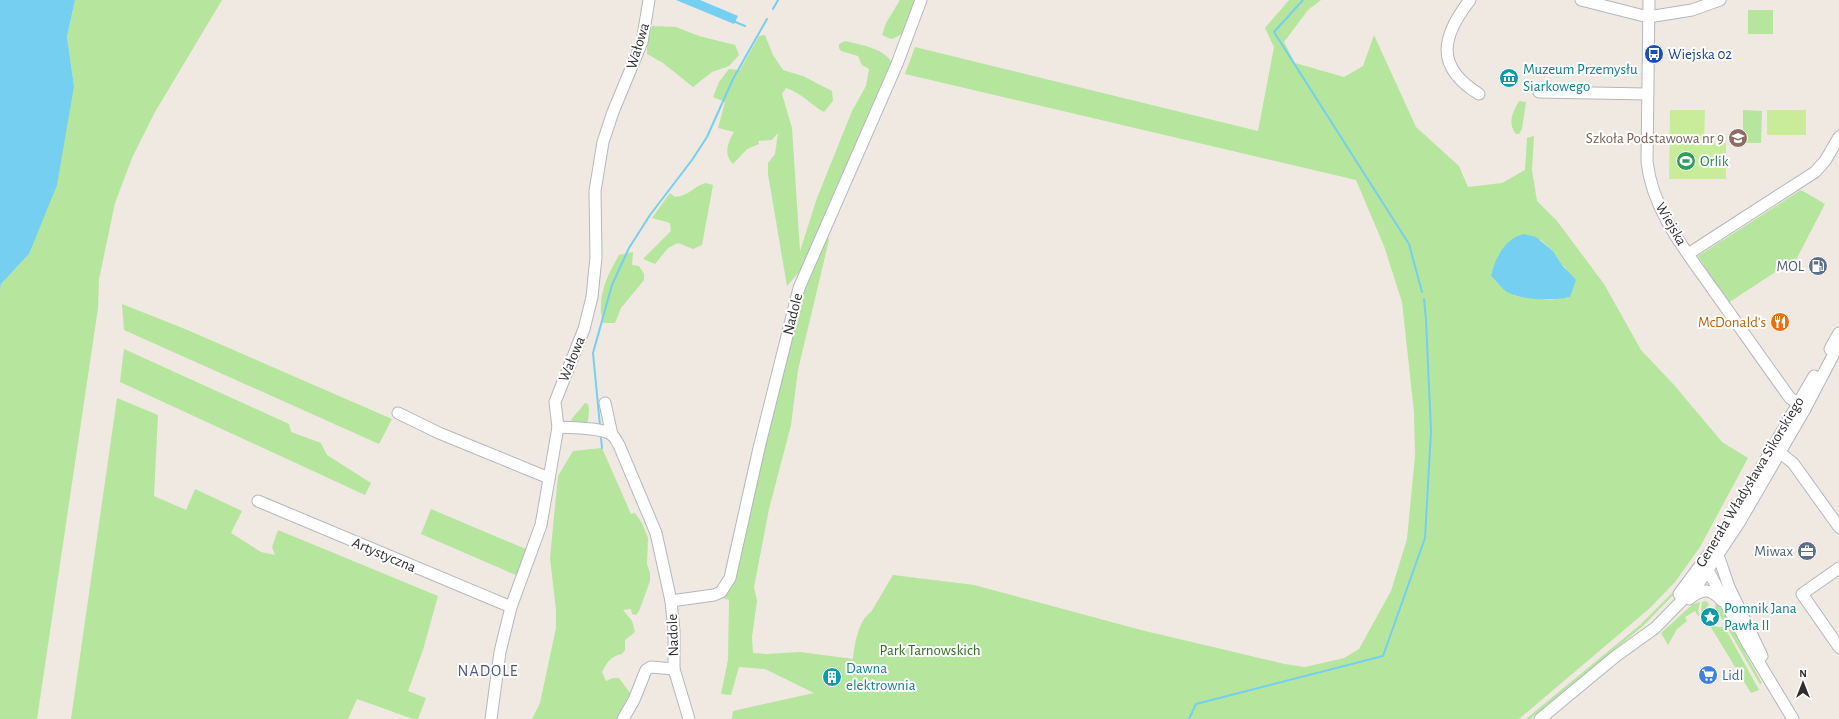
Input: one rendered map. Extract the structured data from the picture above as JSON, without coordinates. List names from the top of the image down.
{
  "streets": {
    "street": [
      "Wałowa",
      "Wiejska",
      "Nadole",
      "Generała Władysława Sikorskiego",
      "Artystyczna"
    ]
  },
  "crossings": [
    ["Wałowa", "Artystyczna"],
    ["Wiejska", "Generała Władysława Sikorskiego"]
  ],
  "districts": ["NADOLE"],
  "parks": ["Park Tarnowskich"],
  "places": {
    "bus stop": ["Wiejska 02"],
    "museum": ["Muzeum Przemysłu Siarkowego"],
    "school or university": ["Szkoła Podstawowa nr 9"],
    "sports": ["Orlik"],
    "fuel station": ["MOL"],
    "restaurant": ["McDonald's"],
    "office": ["Miwax"],
    "place": ["Pomnik Jana Pawła II"],
    "supermarket": ["Lidl"],
    "building": ["Dawna elektrownia"]
  },
  "north": "top"
}
